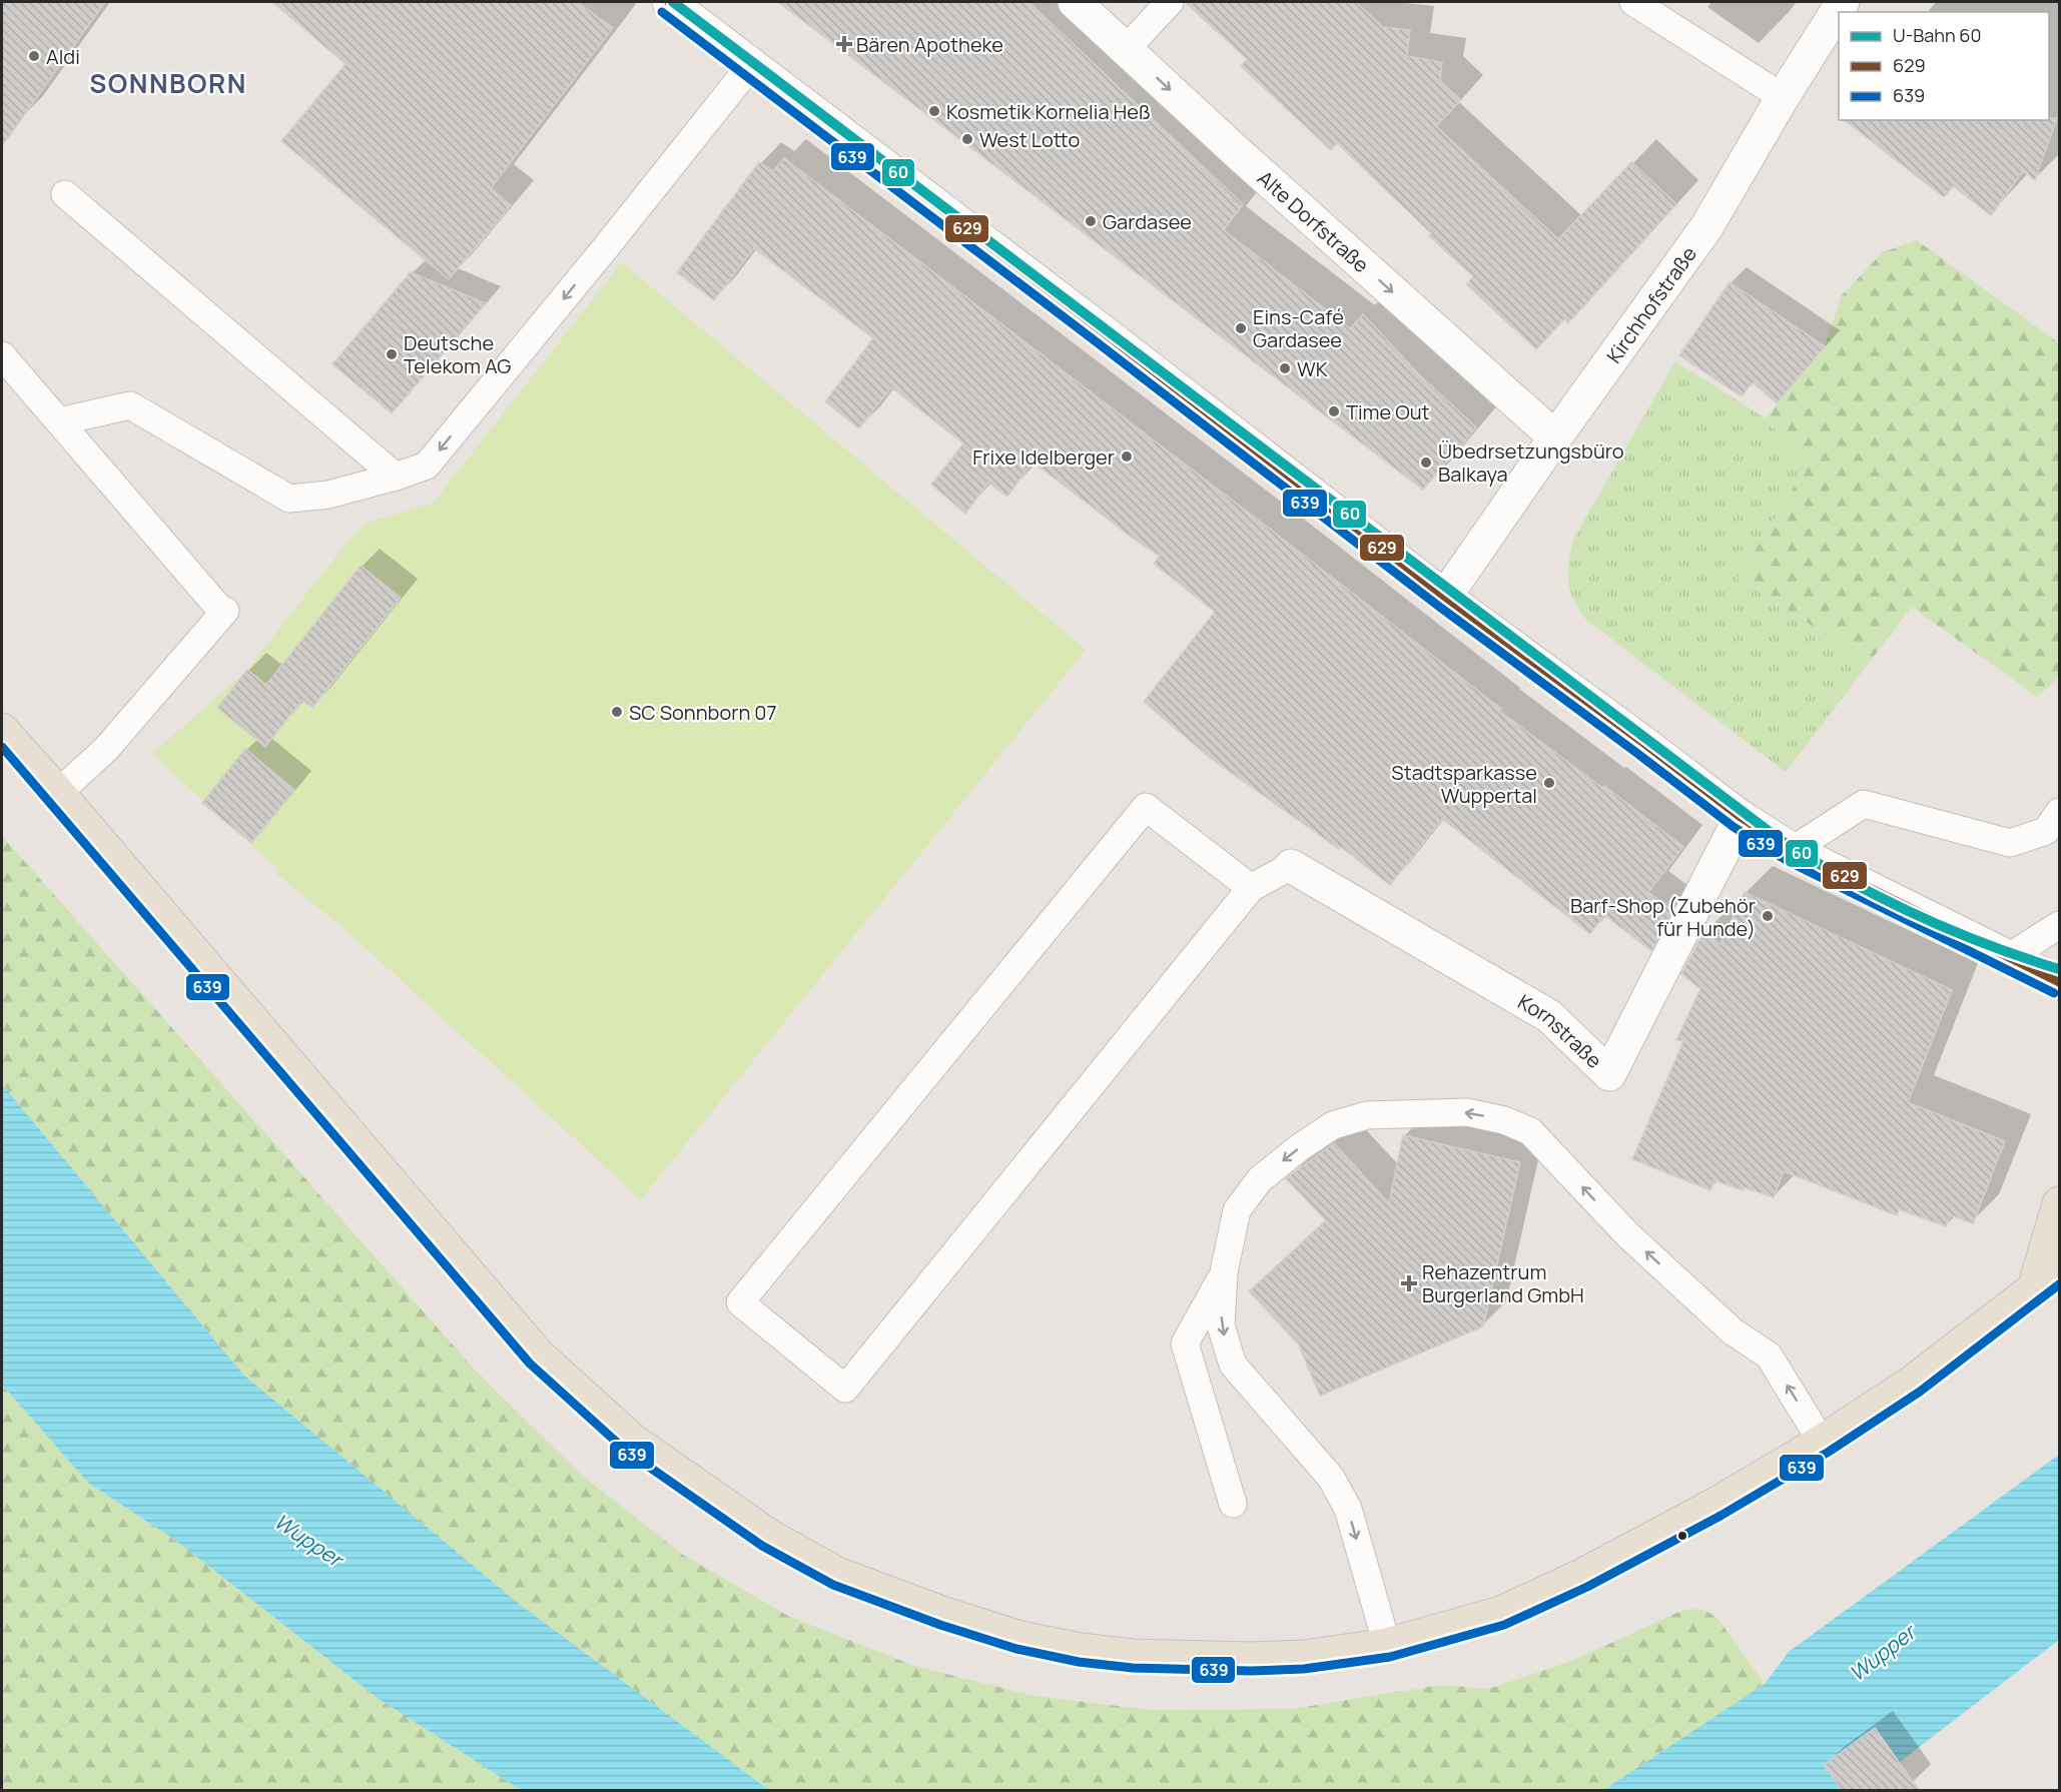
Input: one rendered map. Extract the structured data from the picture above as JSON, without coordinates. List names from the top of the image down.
{
  "streets": {
    "street": ["Alte Dorfstraße", "Kirchhofstraße", "Kornstraße"]
  },
  "crossings": [
    ["Alte Dorfstraße", "Kirchhofstraße"]
  ],
  "districts": ["SONNBORN"],
  "water": ["Wupper"],
  "places": {
    "health": ["Bären Apotheke", "Rehazentrum Burgerland GmbH"],
    "other": [
      "Aldi",
      "Kosmetik Kornelia Heß",
      "West Lotto",
      "Gardasee",
      "Eins-Café Gardasee",
      "Deutsche Telekom AG",
      "WK",
      "Time Out",
      "Frixe Idelberger",
      "Übedrsetzungsbüro Balkaya",
      "SC Sonnborn 07",
      "Stadtsparkasse Wuppertal",
      "Barf-Shop (Zubehör für Hunde)"
    ]
  },
  "lines": ["metro line 60", "transit line 629", "transit line 639"],
  "legend": ["U-Bahn 60", "629", "639"]
}
